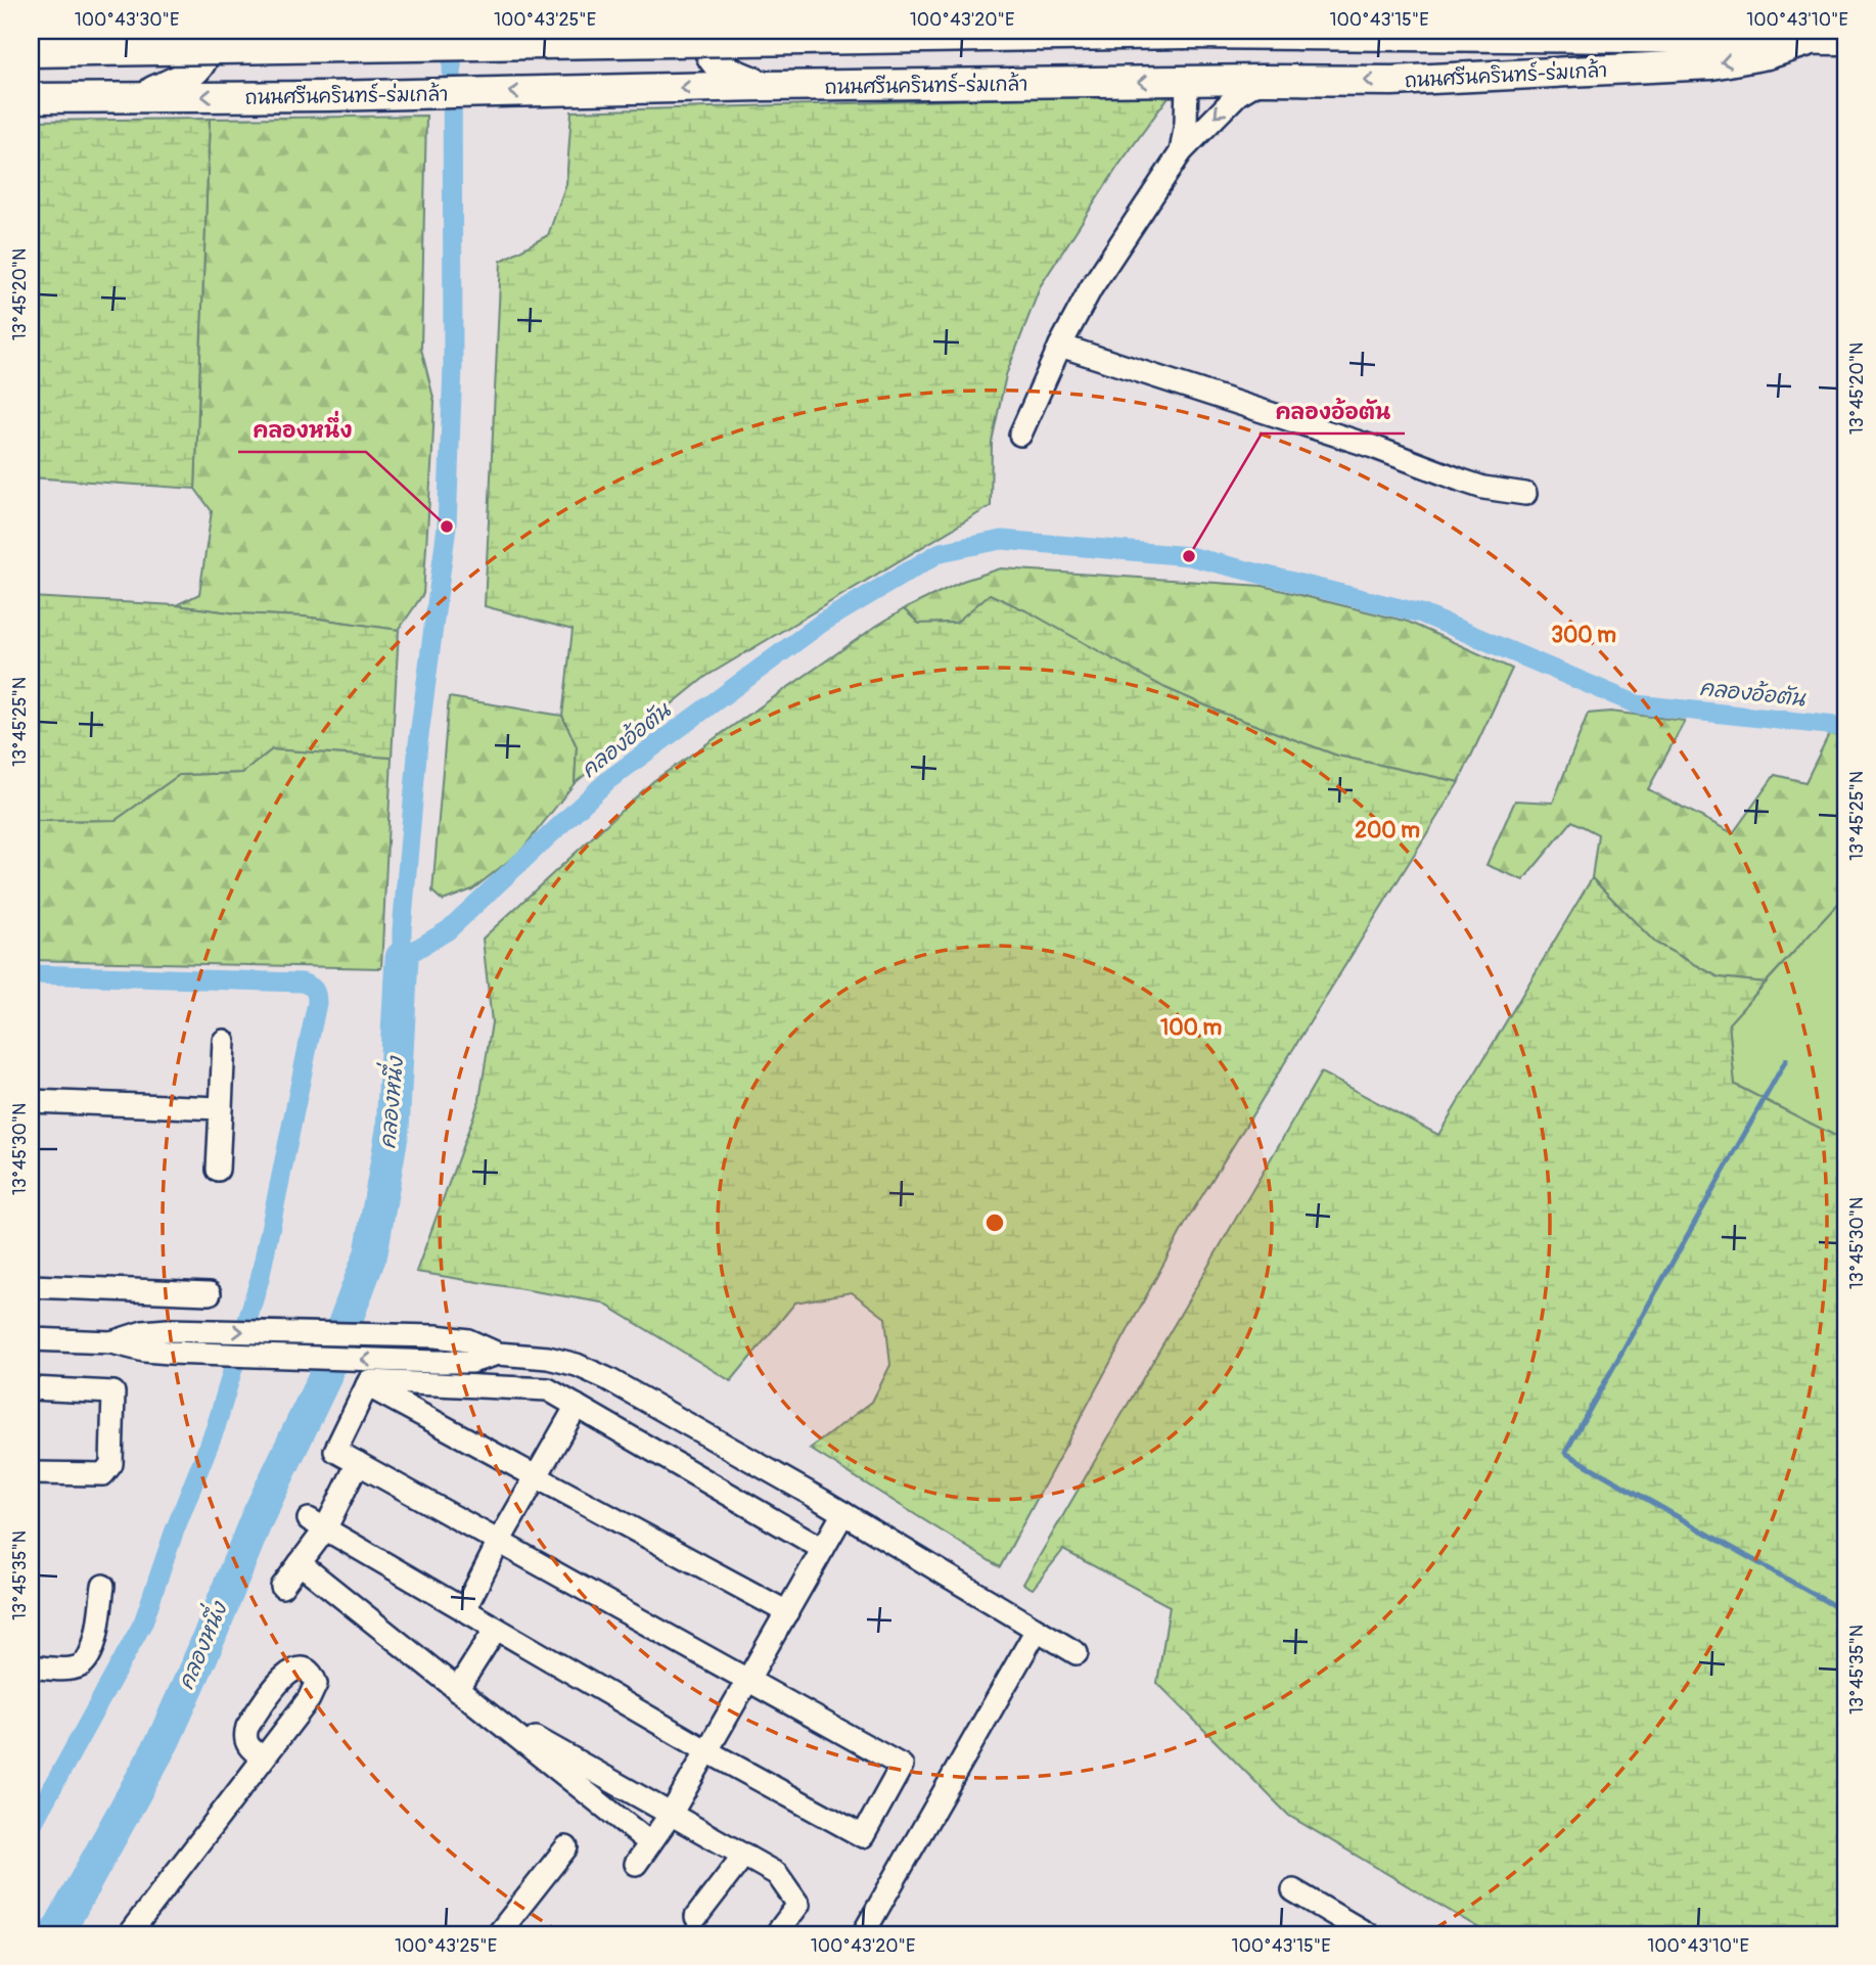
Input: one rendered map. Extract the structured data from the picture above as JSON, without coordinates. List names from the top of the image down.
{
  "streets": {
    "main road": ["ถนนศรีนครินทร์-ร่มเกล้า"]
  },
  "water": ["คลองอ้อตัน", "คลองหนึ่ง"],
  "places": ["คลองหนึ่ง", "คลองอ้อตัน"],
  "coordinates": [
    "100°43'30\"E",
    "100°43'25\"E",
    "100°43'20\"E",
    "100°43'15\"E",
    "100°43'10\"E",
    "13°45'20\"N",
    "13°45'25\"N",
    "13°45'30\"N",
    "13°45'35\"N"
  ],
  "rings": ["300 m", "200 m", "100 m"]
}
